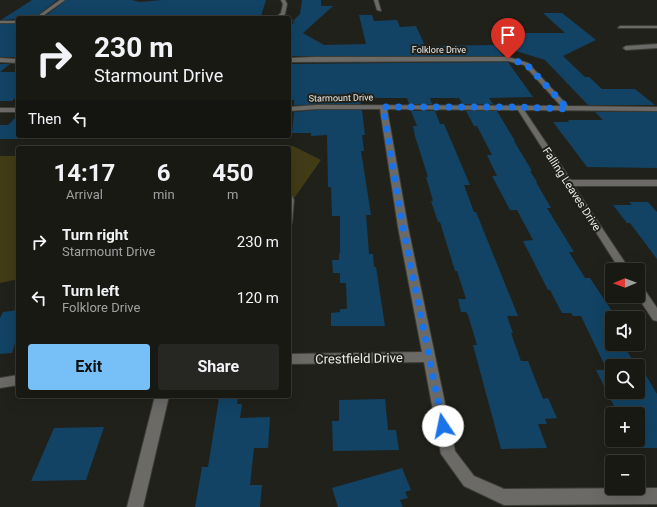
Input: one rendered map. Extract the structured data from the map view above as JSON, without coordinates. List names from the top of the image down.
{
  "streets": {
    "street": [
      "Folklore Drive",
      "Starmount Drive",
      "Falling Leaves Drive",
      "Crestfield Drive"
    ]
  },
  "crossings": [
    ["Folklore Drive", "Starmount Drive"],
    ["Starmount Drive", "Falling Leaves Drive"]
  ],
  "north": "left",
  "page": {
    "turn": ["230 m", "Starmount Drive"],
    "then": "Then",
    "eta": [
      "14:17",
      "Arrival",
      "6",
      "min",
      "450",
      "m"
    ],
    "list": [
      {
        "name": "Turn right",
        "note": "Starmount Drive",
        "value": "230 m"
      },
      {
        "name": "Turn left",
        "note": "Folklore Drive",
        "value": "120 m"
      }
    ],
    "map_buttons": ["+", "−"],
    "buttons": ["Exit", "Share"]
  }
}
